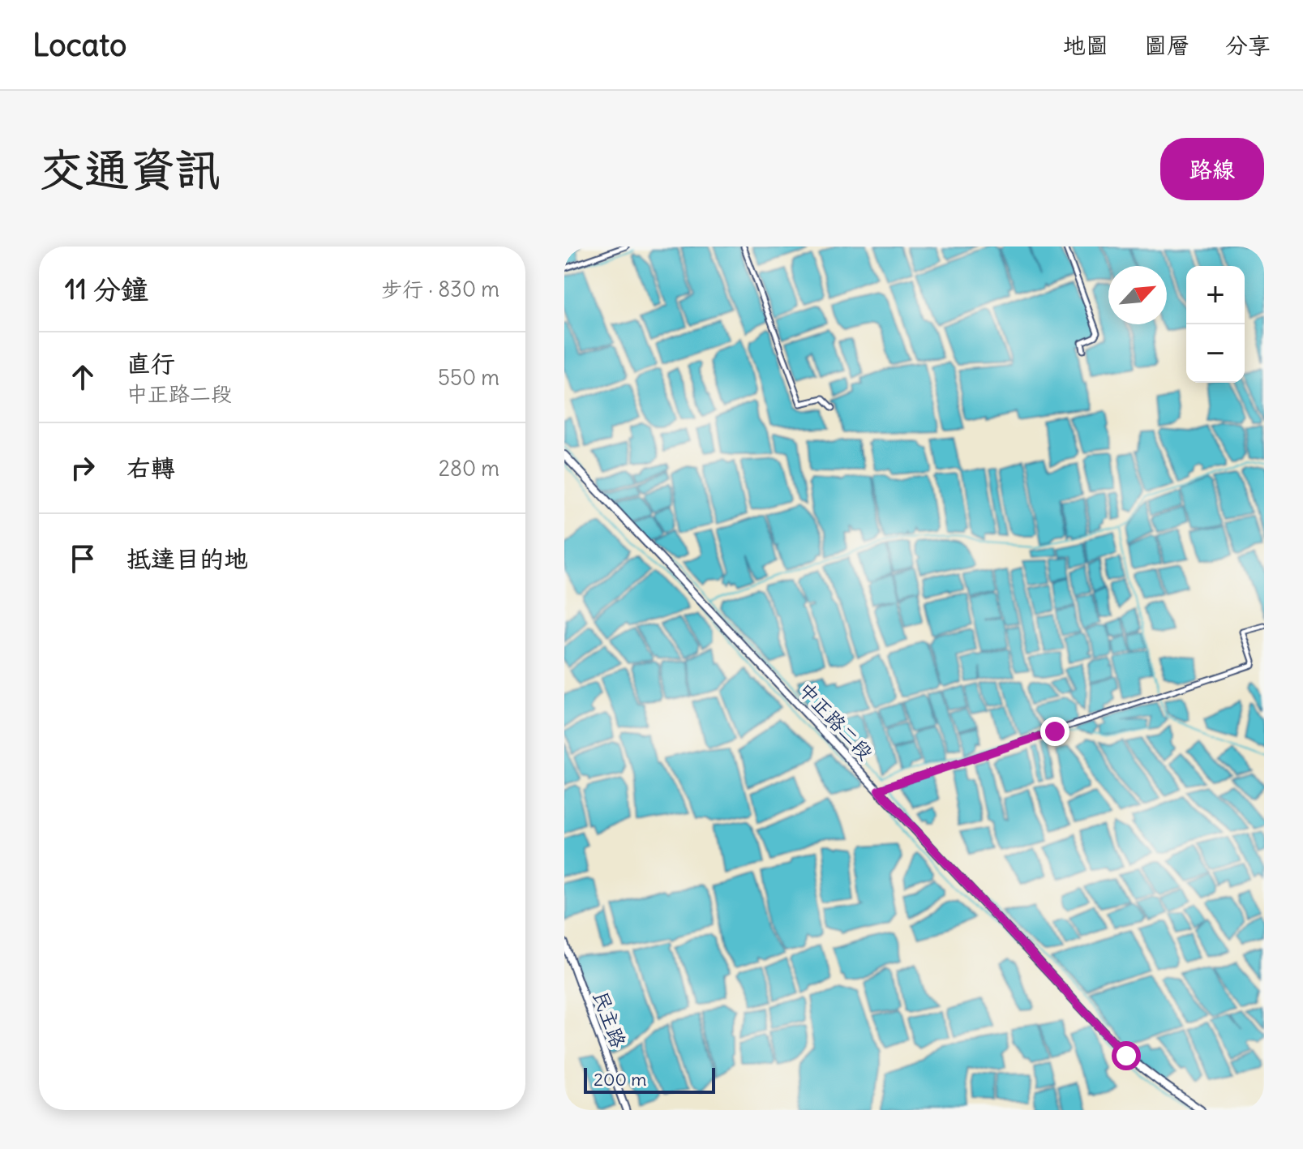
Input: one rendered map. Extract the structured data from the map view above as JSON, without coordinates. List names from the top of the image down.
{
  "streets": {
    "main road": ["中正路二段"],
    "street": ["民主路"]
  },
  "scale_bar": "200 m",
  "north": "top right",
  "page": {
    "header": "Locato",
    "nav": ["地圖", "圖層", "分享"],
    "buttons": "路線",
    "title": "交通資訊",
    "heading": ["11 分鐘", "步行 · 830 m"],
    "map_buttons": ["+", "−"],
    "list": [
      ["直行", "中正路二段", "550 m"],
      ["右轉", "280 m"],
      "抵達目的地"
    ],
    "scale": "200 m"
  }
}
